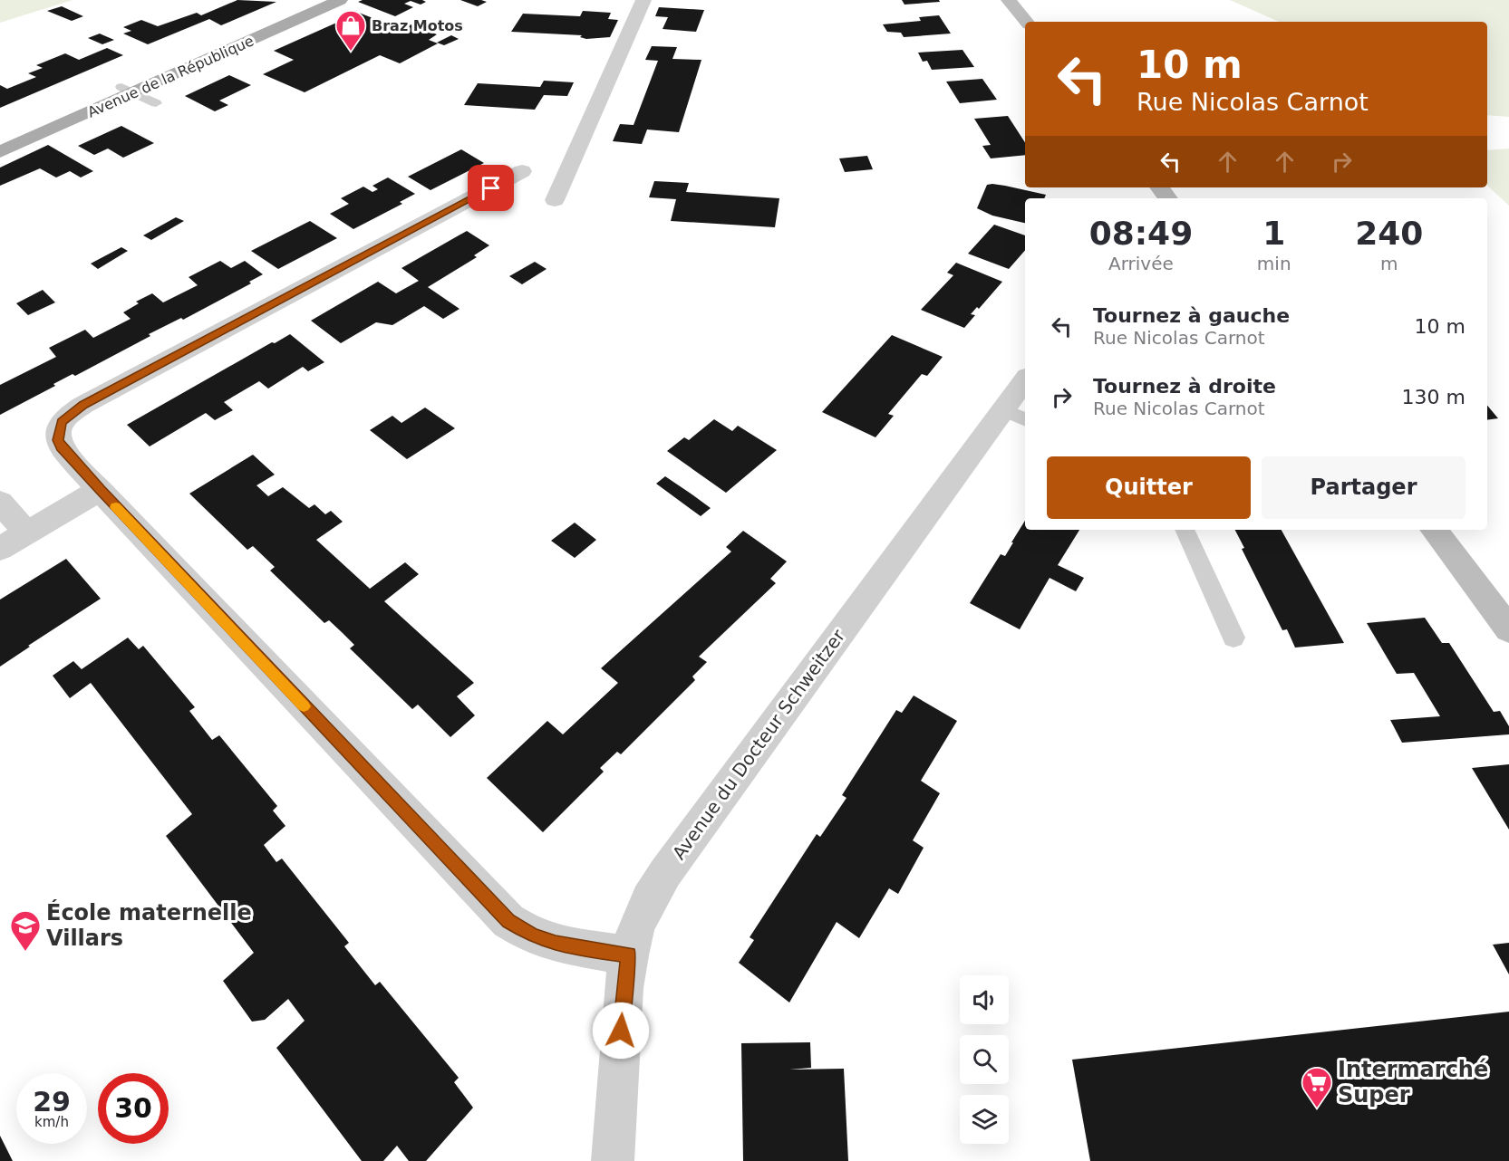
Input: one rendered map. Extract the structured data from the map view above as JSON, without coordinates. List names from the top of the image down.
{
  "streets": {
    "main road": ["Avenue de la République"],
    "street": ["Avenue du Docteur Schweitzer"]
  },
  "places": {
    "shop": ["Braz Motos"],
    "school or university": ["École maternelle Villars"],
    "supermarket": ["Intermarché Super"]
  },
  "page": {
    "turn": ["10 m", "Rue Nicolas Carnot"],
    "eta": [
      "08:49",
      "Arrivée",
      "1",
      "min",
      "240",
      "m"
    ],
    "list": [
      {
        "name": "Tournez à gauche",
        "note": "Rue Nicolas Carnot",
        "value": "10 m"
      },
      {
        "name": "Tournez à droite",
        "note": "Rue Nicolas Carnot",
        "value": "130 m"
      }
    ],
    "buttons": ["Quitter", "Partager"],
    "speed": "29 km/h",
    "limit": "30"
  }
}
